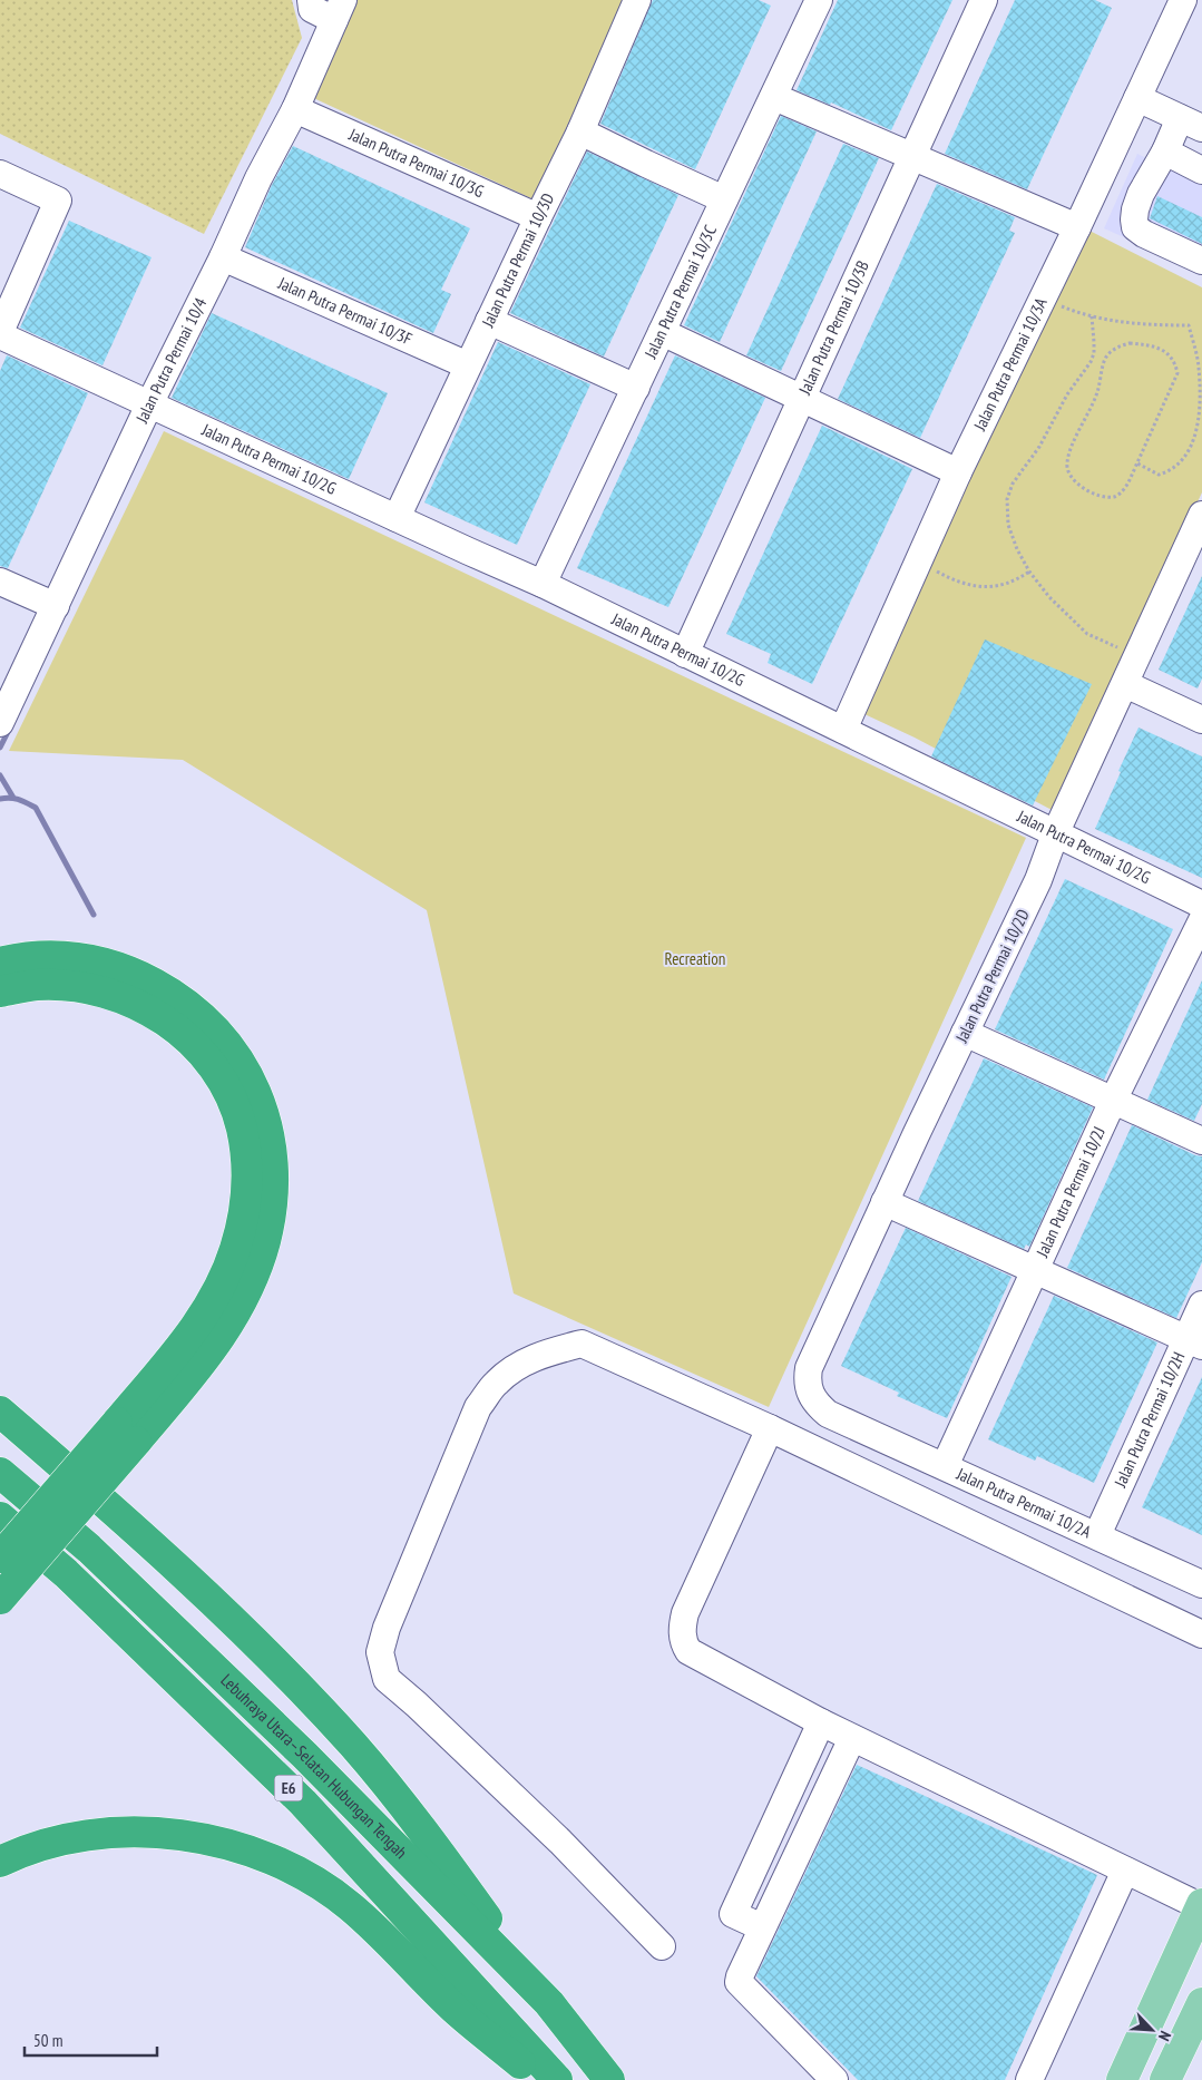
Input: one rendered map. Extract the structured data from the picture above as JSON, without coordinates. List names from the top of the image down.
{
  "streets": {
    "highway": ["Lebuhraya Utara–Selatan Hubungan Tengah", "E6"],
    "street": [
      "Jalan Putra Permai 10/3G",
      "Jalan Putra Permai 10/3D",
      "Jalan Putra Permai 10/3C",
      "Jalan Putra Permai 10/3F",
      "Jalan Putra Permai 10/3B",
      "Jalan Putra Permai 10/4",
      "Jalan Putra Permai 10/3A",
      "Jalan Putra Permai 10/2G",
      "Jalan Putra Permai 10/2D",
      "Jalan Putra Permai 10/2J",
      "Jalan Putra Permai 10/2H",
      "Jalan Putra Permai 10/2A"
    ]
  },
  "crossings": [
    ["Jalan Putra Permai 10/3G", "Jalan Putra Permai 10/3D"],
    ["Jalan Putra Permai 10/3G", "Jalan Putra Permai 10/4"],
    ["Jalan Putra Permai 10/3D", "Jalan Putra Permai 10/3F"],
    ["Jalan Putra Permai 10/3D", "Jalan Putra Permai 10/2G"],
    ["Jalan Putra Permai 10/3C", "Jalan Putra Permai 10/2G"],
    ["Jalan Putra Permai 10/3F", "Jalan Putra Permai 10/4"],
    ["Jalan Putra Permai 10/3B", "Jalan Putra Permai 10/2G"],
    ["Jalan Putra Permai 10/4", "Jalan Putra Permai 10/2G"],
    ["Jalan Putra Permai 10/3A", "Jalan Putra Permai 10/2G"],
    ["Jalan Putra Permai 10/2G", "Jalan Putra Permai 10/2D"],
    ["Jalan Putra Permai 10/2D", "Jalan Putra Permai 10/2A"],
    ["Jalan Putra Permai 10/2J", "Jalan Putra Permai 10/2A"],
    ["Jalan Putra Permai 10/2H", "Jalan Putra Permai 10/2A"]
  ],
  "parks": ["Recreation"],
  "scale_bar": "50 m",
  "north": "bottom right"
}
